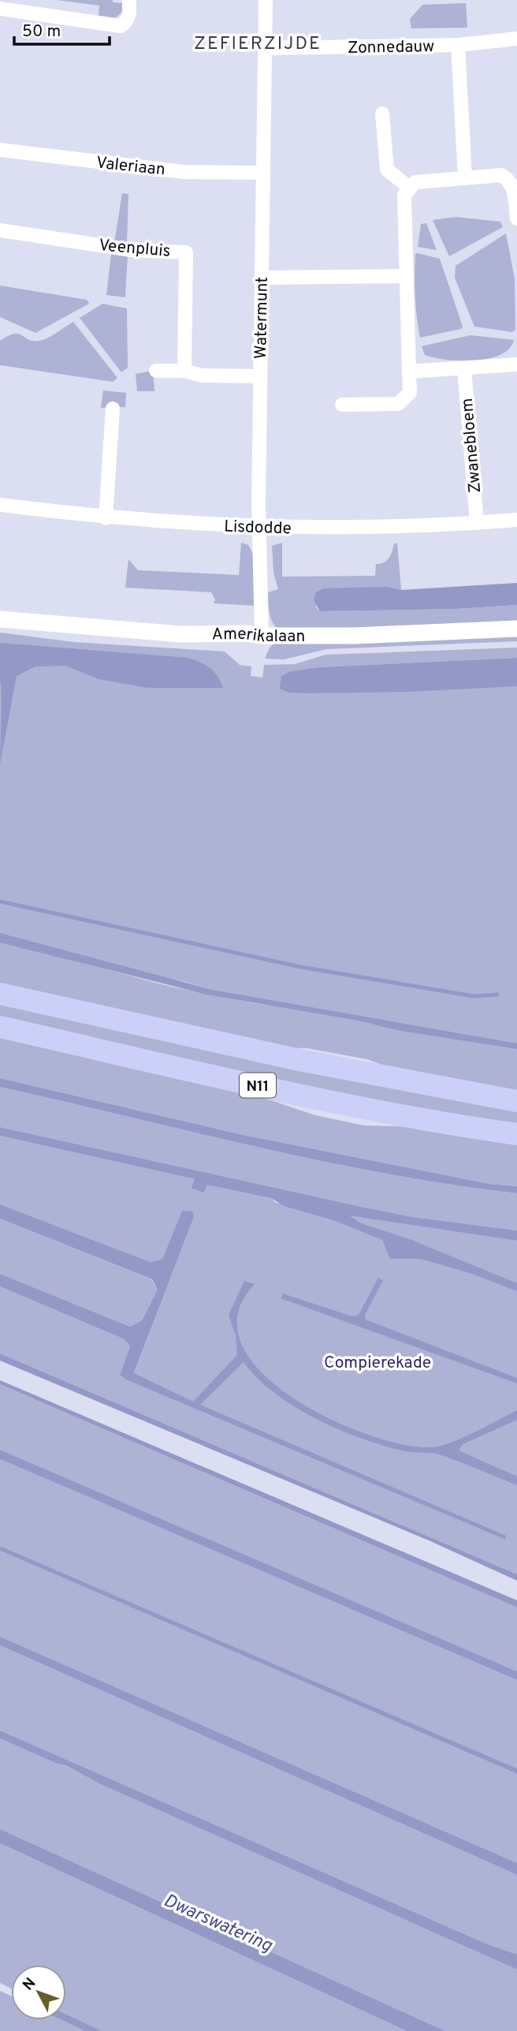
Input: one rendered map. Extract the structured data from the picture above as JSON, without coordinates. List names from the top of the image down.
{
  "streets": {
    "highway": ["N11"],
    "street": [
      "Zonnedauw",
      "Valeriaan",
      "Veenpluis",
      "Watermunt",
      "Zwanebloem",
      "Lisdodde",
      "Amerikalaan"
    ]
  },
  "crossings": [
    ["Zonnedauw", "Watermunt"],
    ["Valeriaan", "Watermunt"],
    ["Watermunt", "Lisdodde"],
    ["Watermunt", "Amerikalaan"],
    ["Zwanebloem", "Lisdodde"]
  ],
  "districts": ["ZEFIERZIJDE"],
  "water": ["Dwarswatering"],
  "parks": ["Compierekade"],
  "scale_bar": "50 m",
  "north": "top left"
}
